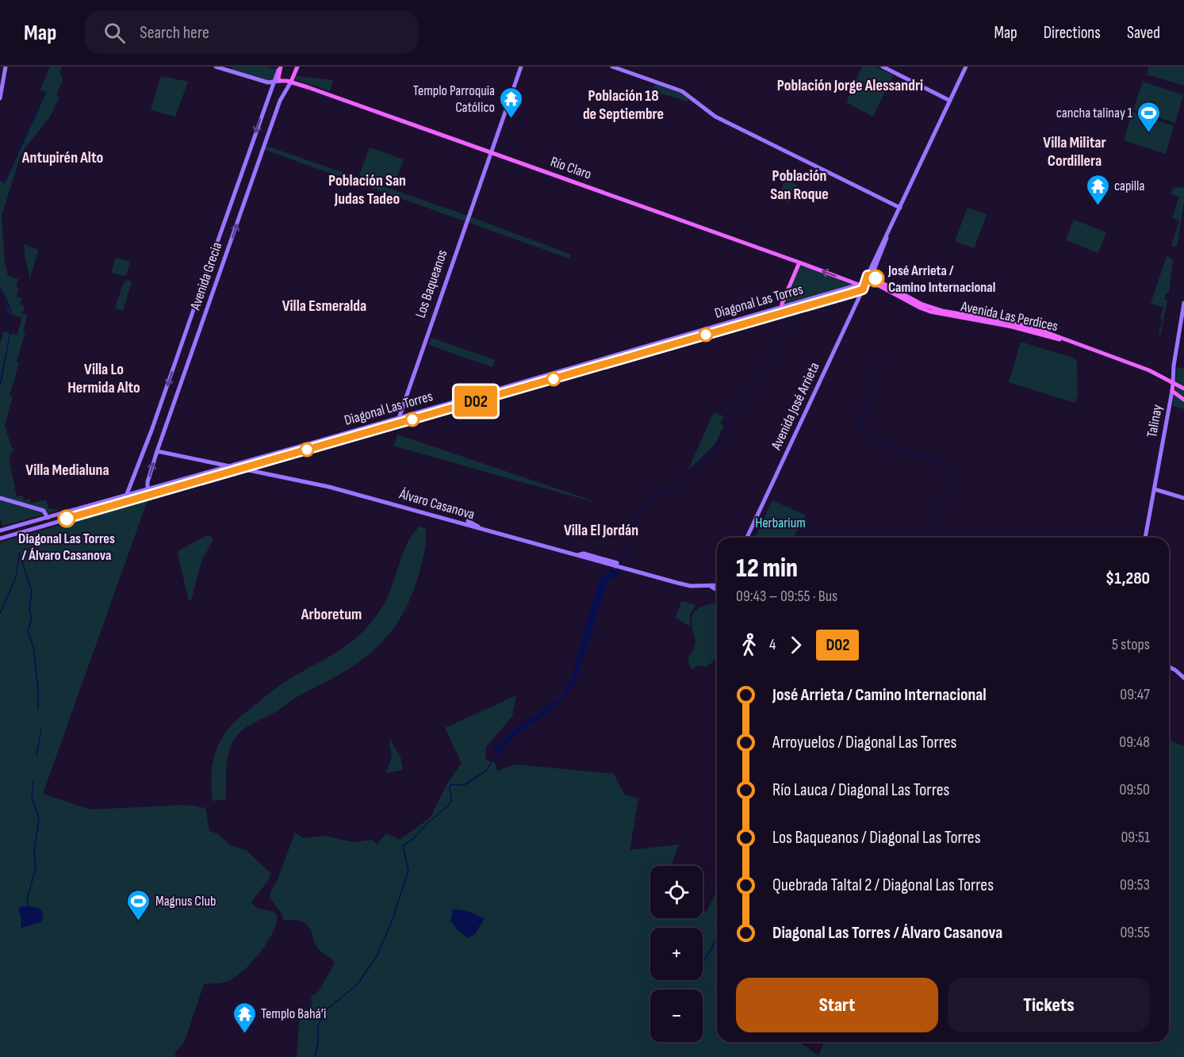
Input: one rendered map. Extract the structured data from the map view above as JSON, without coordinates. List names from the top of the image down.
{
  "streets": {
    "main road": [
      "Río Claro",
      "Avenida Grecia",
      "Los Baqueanos",
      "Diagonal Las Torres",
      "Avenida Las Perdices",
      "Avenida José Arrieta",
      "Talinay",
      "Álvaro Casanova"
    ]
  },
  "crossings": [
    ["Río Claro", "Avenida Grecia"],
    ["Río Claro", "Los Baqueanos"],
    ["Río Claro", "Diagonal Las Torres"],
    ["Avenida Grecia", "Diagonal Las Torres"],
    ["Avenida Grecia", "Álvaro Casanova"],
    ["Los Baqueanos", "Diagonal Las Torres"],
    ["Diagonal Las Torres", "Avenida Las Perdices"],
    ["Diagonal Las Torres", "Avenida José Arrieta"],
    ["Diagonal Las Torres", "Álvaro Casanova"],
    ["Avenida Las Perdices", "Avenida José Arrieta"],
    ["Avenida Las Perdices", "Talinay"]
  ],
  "districts": [
    "Población Jorge Alessandri",
    "Población 18 de Septiembre",
    "Villa Militar Cordillera",
    "Antupirén Alto",
    "Población San Roque",
    "Población San Judas Tadeo",
    "Villa Esmeralda",
    "Villa Lo Hermida Alto",
    "Villa Medialuna",
    "Villa El Jordán",
    "Arboretum"
  ],
  "parks": ["Herbarium"],
  "places": {
    "temple": ["Templo Parroquia Católico", "capilla", "Templo Bahá’i"],
    "sports": ["cancha talinay 1", "Magnus Club"],
    "other": ["José Arrieta / Camino Internacional", "Diagonal Las Torres / Álvaro Casanova"]
  },
  "lines": ["bus line D02"],
  "page": {
    "header": "Map",
    "search": "Search here",
    "nav": ["Map", "Directions", "Saved"],
    "on_map": "D02",
    "heading": ["12 min", "09:43 – 09:55 · Bus", "$1,280"],
    "legs": ["4", "D02", "5 stops"],
    "list": [
      {
        "name": "José Arrieta / Camino Internacional",
        "value": "09:47"
      },
      {
        "name": "Arroyuelos / Diagonal Las Torres",
        "value": "09:48"
      },
      {
        "name": "Río Lauca / Diagonal Las Torres",
        "value": "09:50"
      },
      {
        "name": "Los Baqueanos / Diagonal Las Torres",
        "value": "09:51"
      },
      {
        "name": "Quebrada Taltal 2 / Diagonal Las Torres",
        "value": "09:53"
      },
      {
        "name": "Diagonal Las Torres / Álvaro Casanova",
        "value": "09:55"
      }
    ],
    "map_buttons": ["+", "−"],
    "buttons": ["Start", "Tickets"]
  }
}
